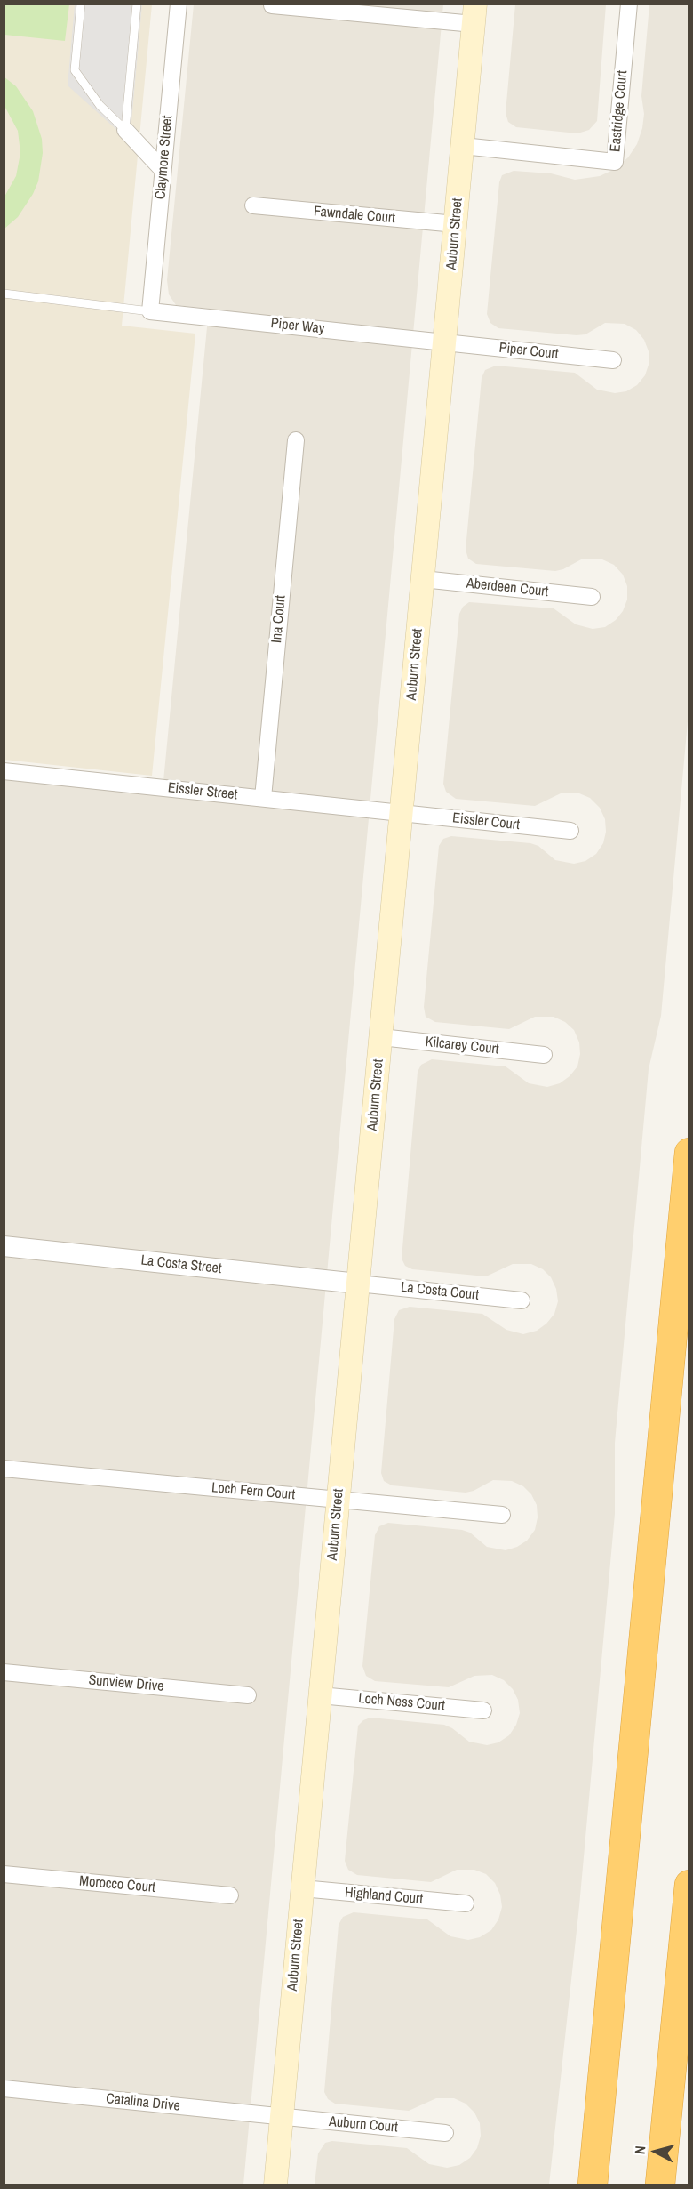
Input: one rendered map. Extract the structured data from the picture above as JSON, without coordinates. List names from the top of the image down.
{
  "streets": {
    "main road": ["Auburn Street"],
    "street": [
      "Eastridge Court",
      "Claymore Street",
      "Fawndale Court",
      "Piper Way",
      "Piper Court",
      "Aberdeen Court",
      "Ina Court",
      "Eissler Street",
      "Eissler Court",
      "Kilcarey Court",
      "La Costa Street",
      "La Costa Court",
      "Loch Fern Court",
      "Sunview Drive",
      "Loch Ness Court",
      "Morocco Court",
      "Highland Court",
      "Catalina Drive",
      "Auburn Court"
    ]
  },
  "crossings": [
    ["Eastridge Court", "Auburn Street"],
    ["Claymore Street", "Piper Way"],
    ["Fawndale Court", "Auburn Street"],
    ["Auburn Street", "Piper Way"],
    ["Auburn Street", "Piper Court"],
    ["Auburn Street", "Aberdeen Court"],
    ["Auburn Street", "Eissler Street"],
    ["Auburn Street", "Eissler Court"],
    ["Auburn Street", "Kilcarey Court"],
    ["Auburn Street", "La Costa Street"],
    ["Auburn Street", "La Costa Court"],
    ["Auburn Street", "Loch Fern Court"],
    ["Auburn Street", "Loch Ness Court"],
    ["Auburn Street", "Highland Court"],
    ["Auburn Street", "Catalina Drive"],
    ["Auburn Street", "Auburn Court"],
    ["Piper Way", "Piper Court"],
    ["Ina Court", "Eissler Street"],
    ["Eissler Street", "Eissler Court"],
    ["La Costa Street", "La Costa Court"],
    ["Catalina Drive", "Auburn Court"]
  ],
  "north": "left"
}
